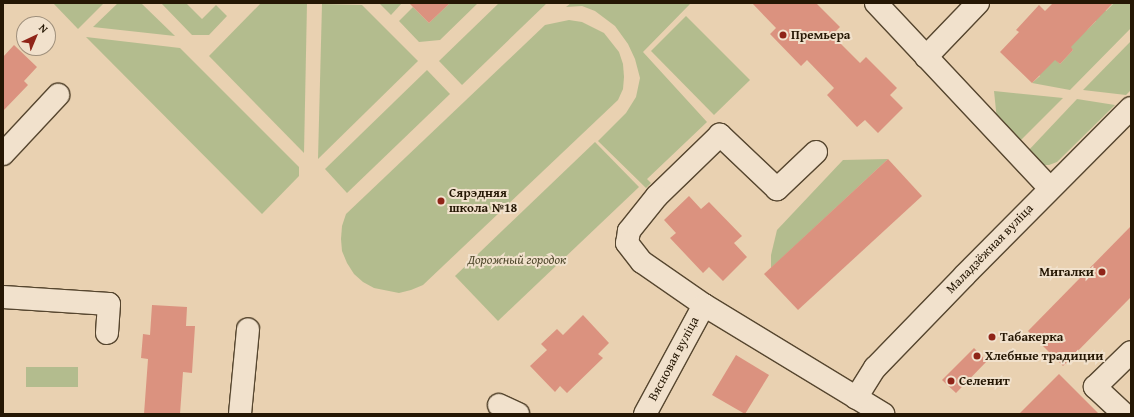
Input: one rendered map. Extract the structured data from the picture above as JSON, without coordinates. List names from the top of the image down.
{
  "streets": {
    "street": ["Маладзёжная вуліца", "Вясновая вуліца"]
  },
  "parks": ["Дорожный городок"],
  "places": [
    "Премьера",
    "Сярэдняя школа №18",
    "Мигалки",
    "Табакерка",
    "Хлебные традиции",
    "Селенит"
  ],
  "north": "top right"
}
